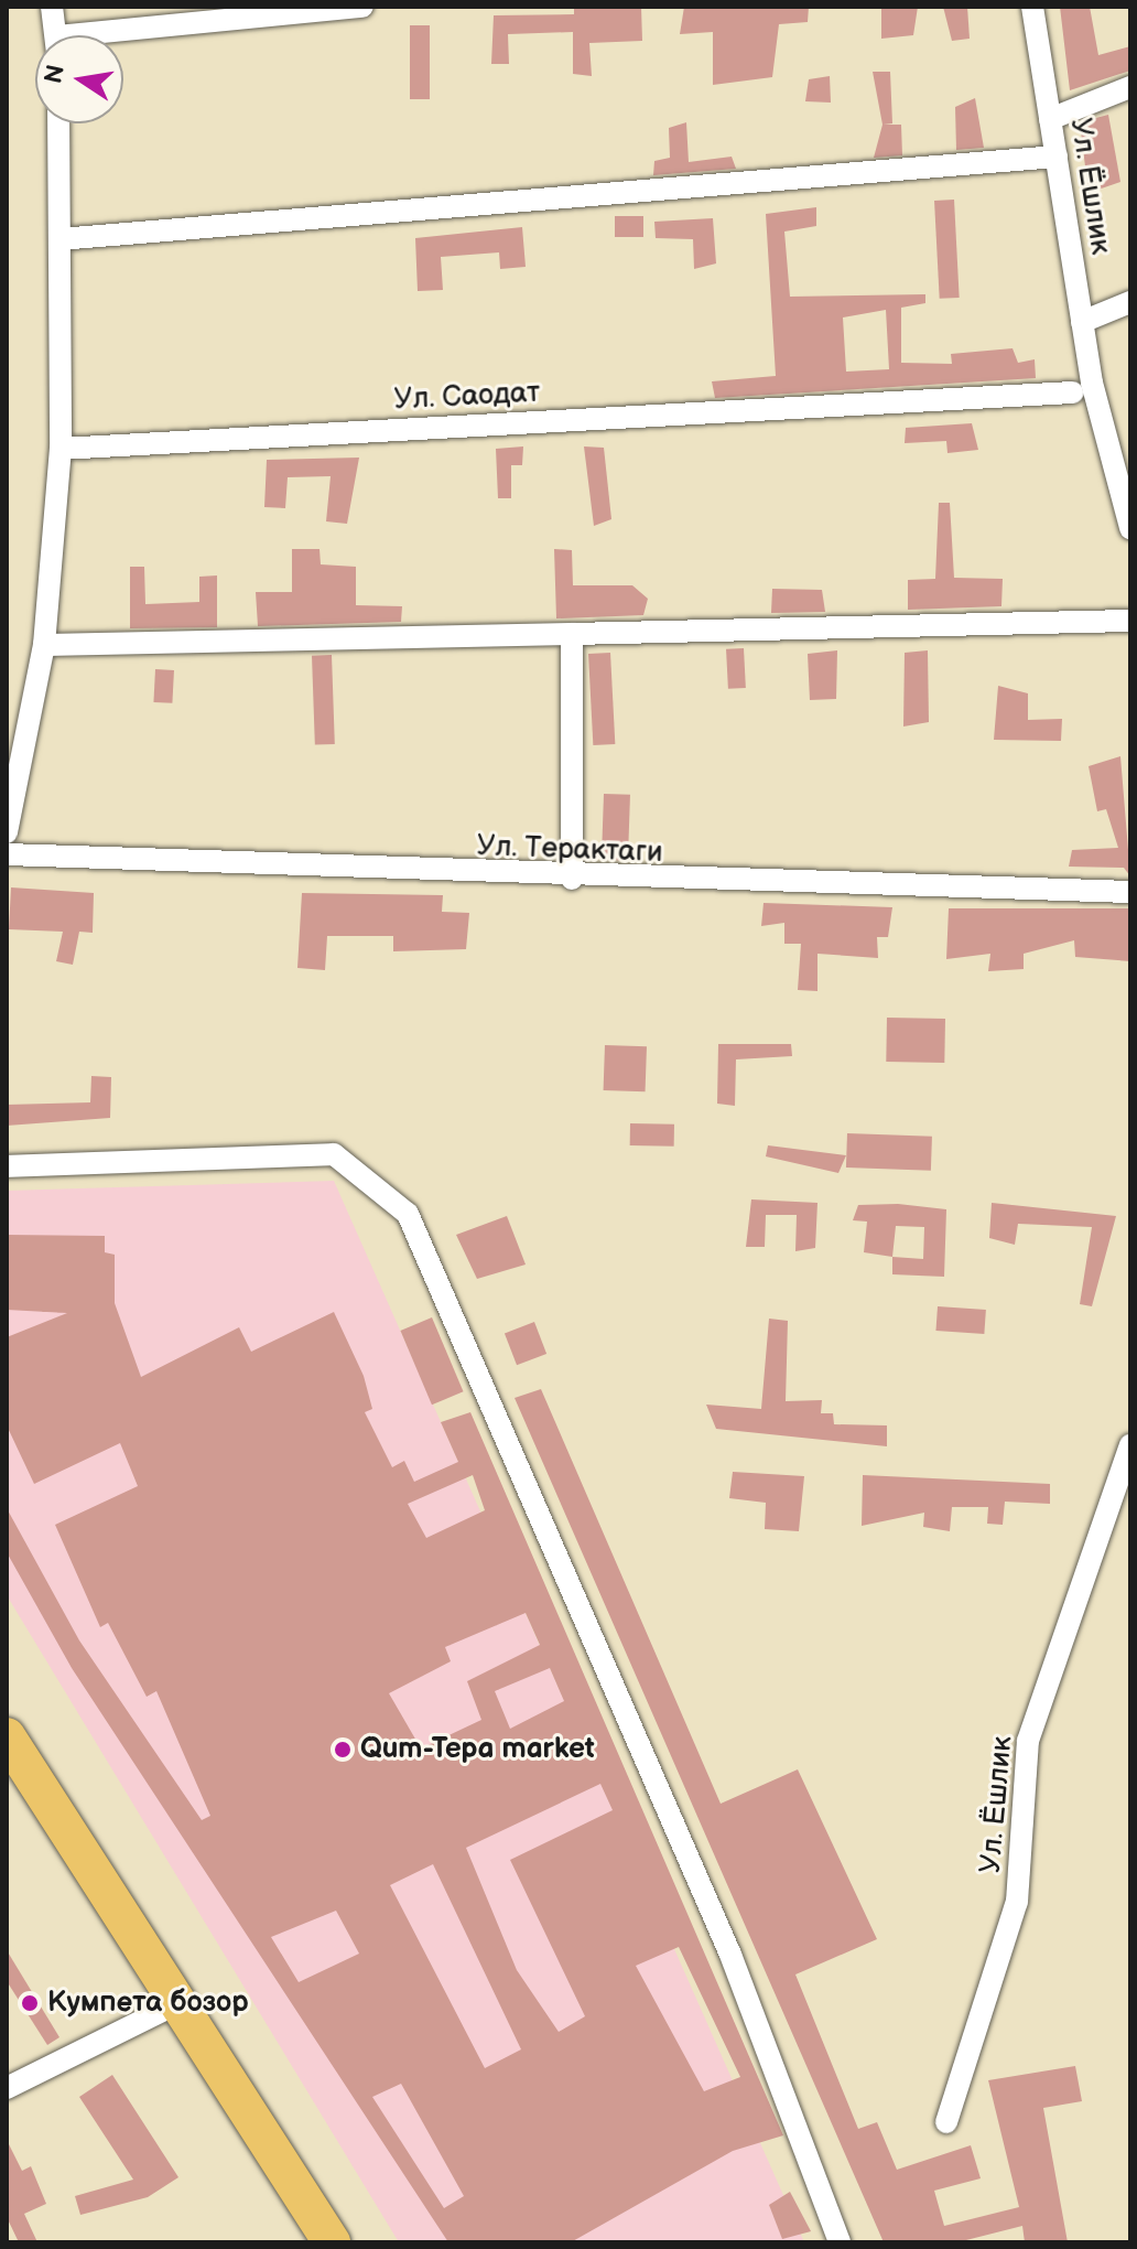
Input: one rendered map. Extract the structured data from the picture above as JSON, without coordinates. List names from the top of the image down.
{
  "streets": {
    "street": ["Ул. Ёшлик", "Ул. Саодат", "Ул. Терактаги"]
  },
  "places": ["Qum-Tepa market", "Кумпета бозор"],
  "north": "left"
}
